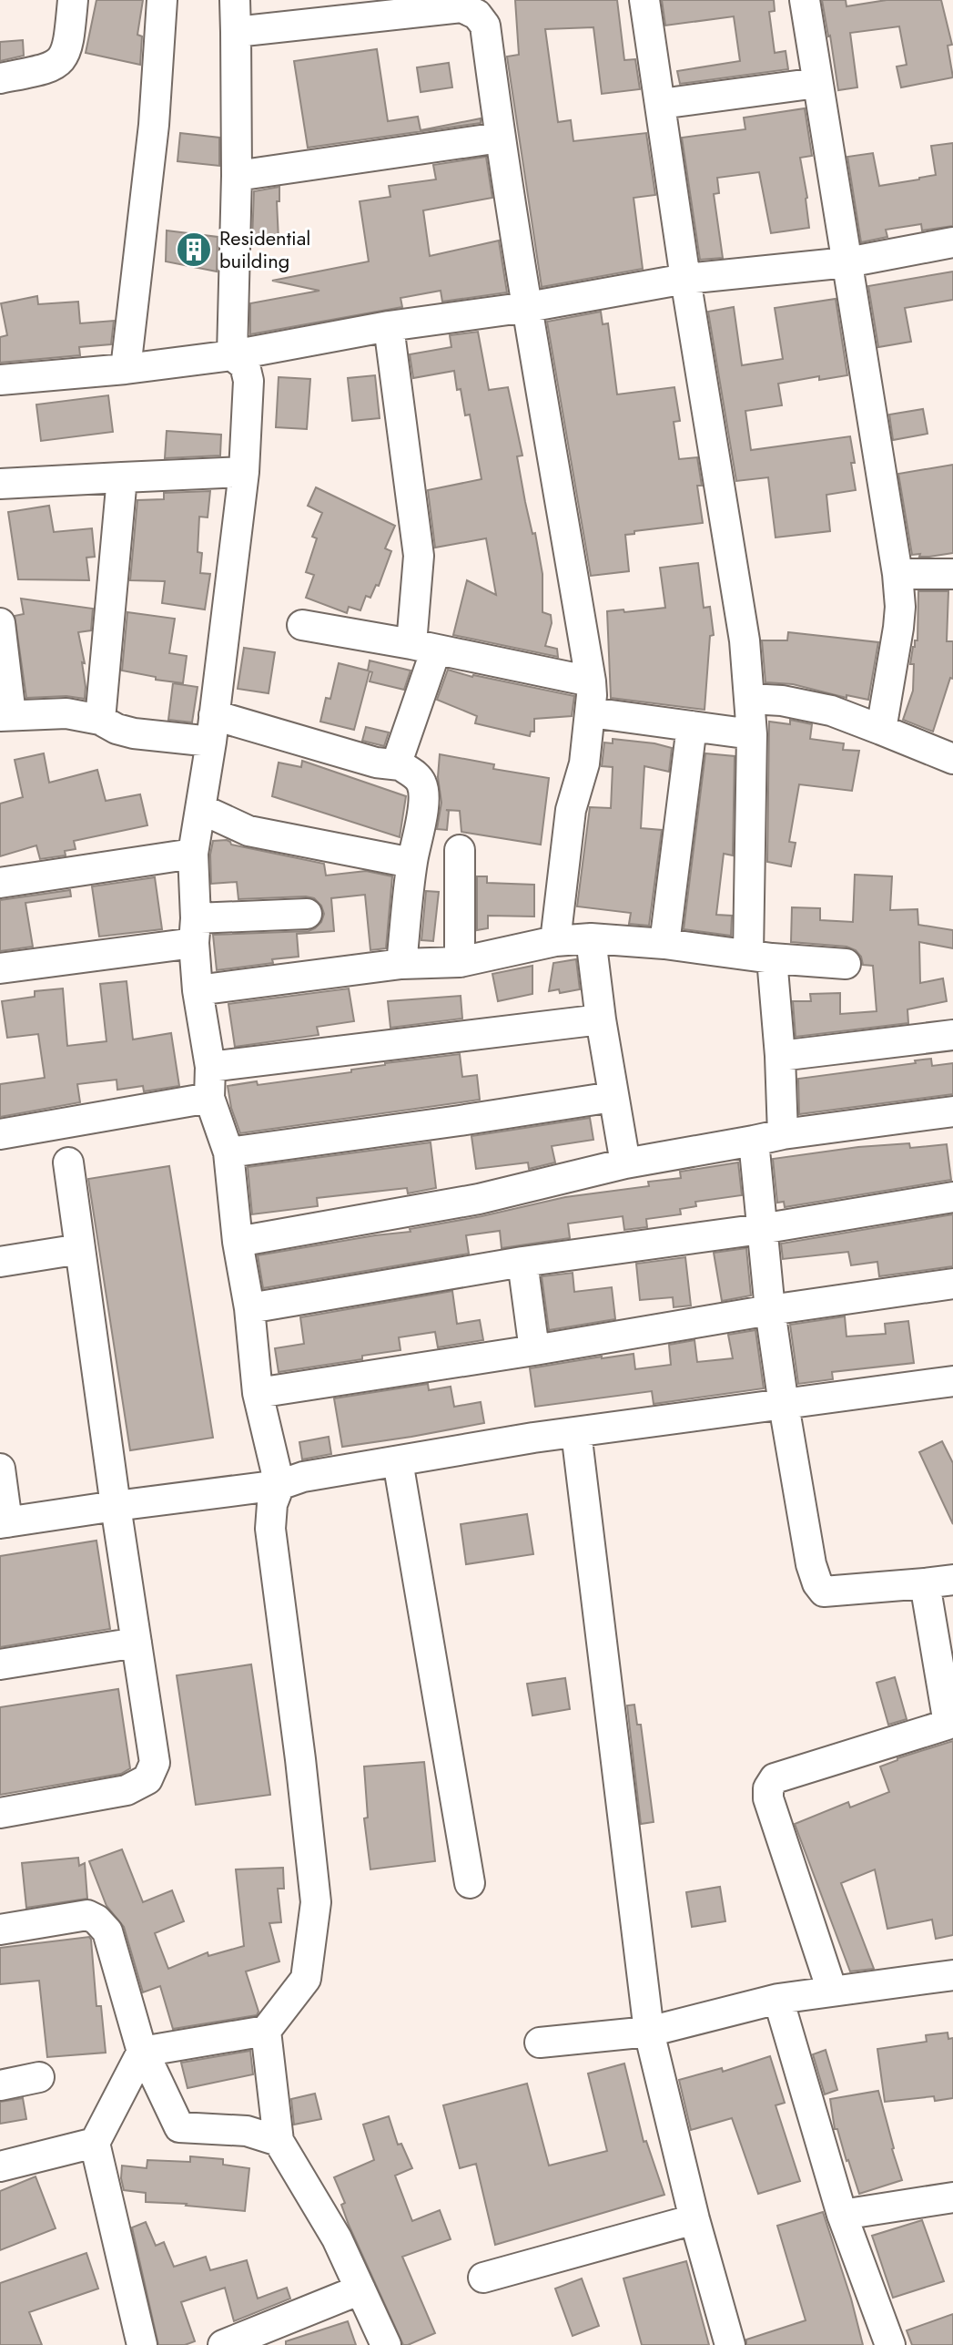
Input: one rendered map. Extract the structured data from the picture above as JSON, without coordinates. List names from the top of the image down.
{
  "places": {
    "building": ["Residential building"]
  }
}
